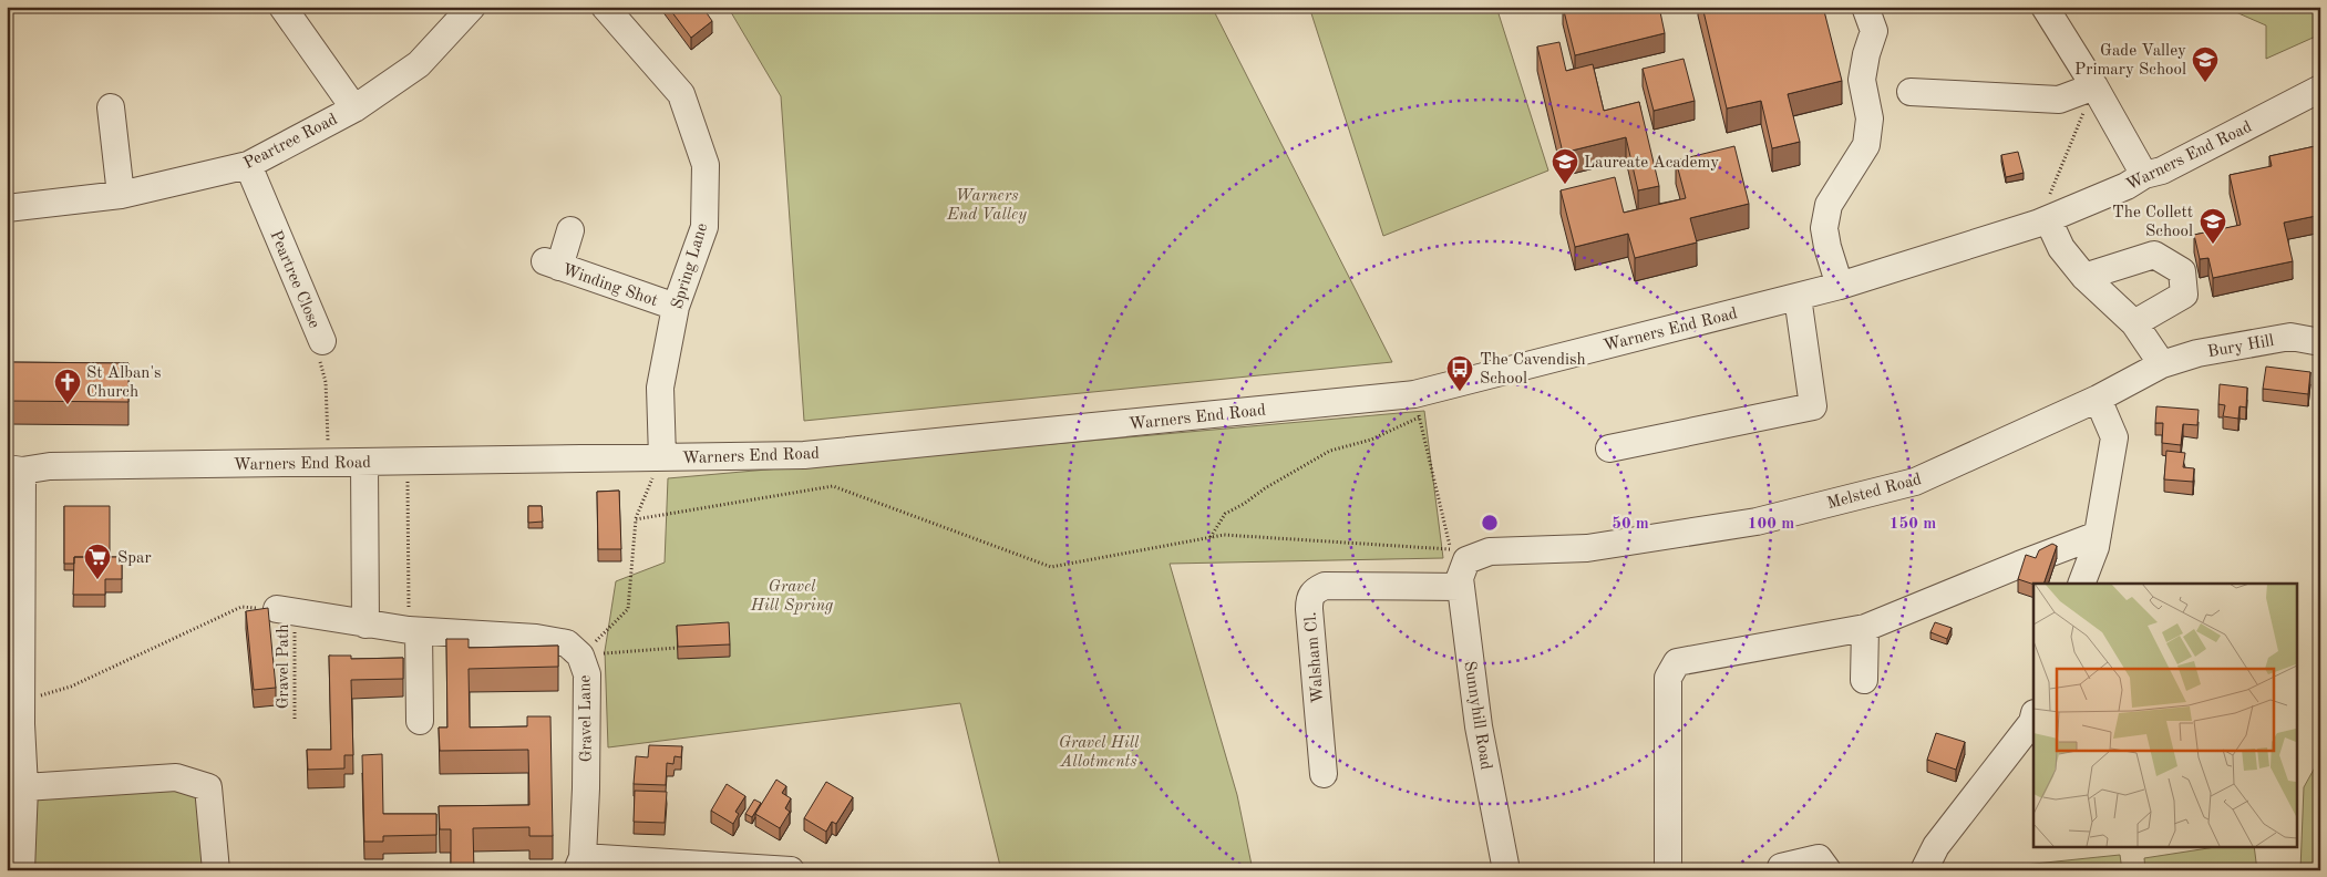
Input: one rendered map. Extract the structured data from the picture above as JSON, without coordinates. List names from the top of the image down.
{
  "streets": {
    "street": [
      "Peartree Road",
      "Warners End Road",
      "Spring Lane",
      "Peartree Close",
      "Winding Shot",
      "Bury Hill",
      "Melsted Road",
      "Walsham Cl.",
      "Sunnyhill Road",
      "Gravel Lane"
    ],
    "path": ["Gravel Path"]
  },
  "crossings": [
    ["Peartree Road", "Peartree Close"],
    ["Warners End Road", "Spring Lane"],
    ["Warners End Road", "Peartree Close"],
    ["Spring Lane", "Winding Shot"],
    ["Bury Hill", "Melsted Road"],
    ["Melsted Road", "Sunnyhill Road"],
    ["Walsham Cl.", "Sunnyhill Road"],
    ["Gravel Path", "Gravel Lane"]
  ],
  "parks": ["Warners End Valley", "Gravel Hill Spring", "Gravel Hill Allotments"],
  "places": {
    "school or university": ["Gade Valley Primary School", "Laureate Academy", "The Collett School"],
    "bus stop": ["The Cavendish School"],
    "church": ["St Alban's Church"],
    "supermarket": ["Spar"]
  },
  "rings": ["50 m", "100 m", "150 m"]
}
